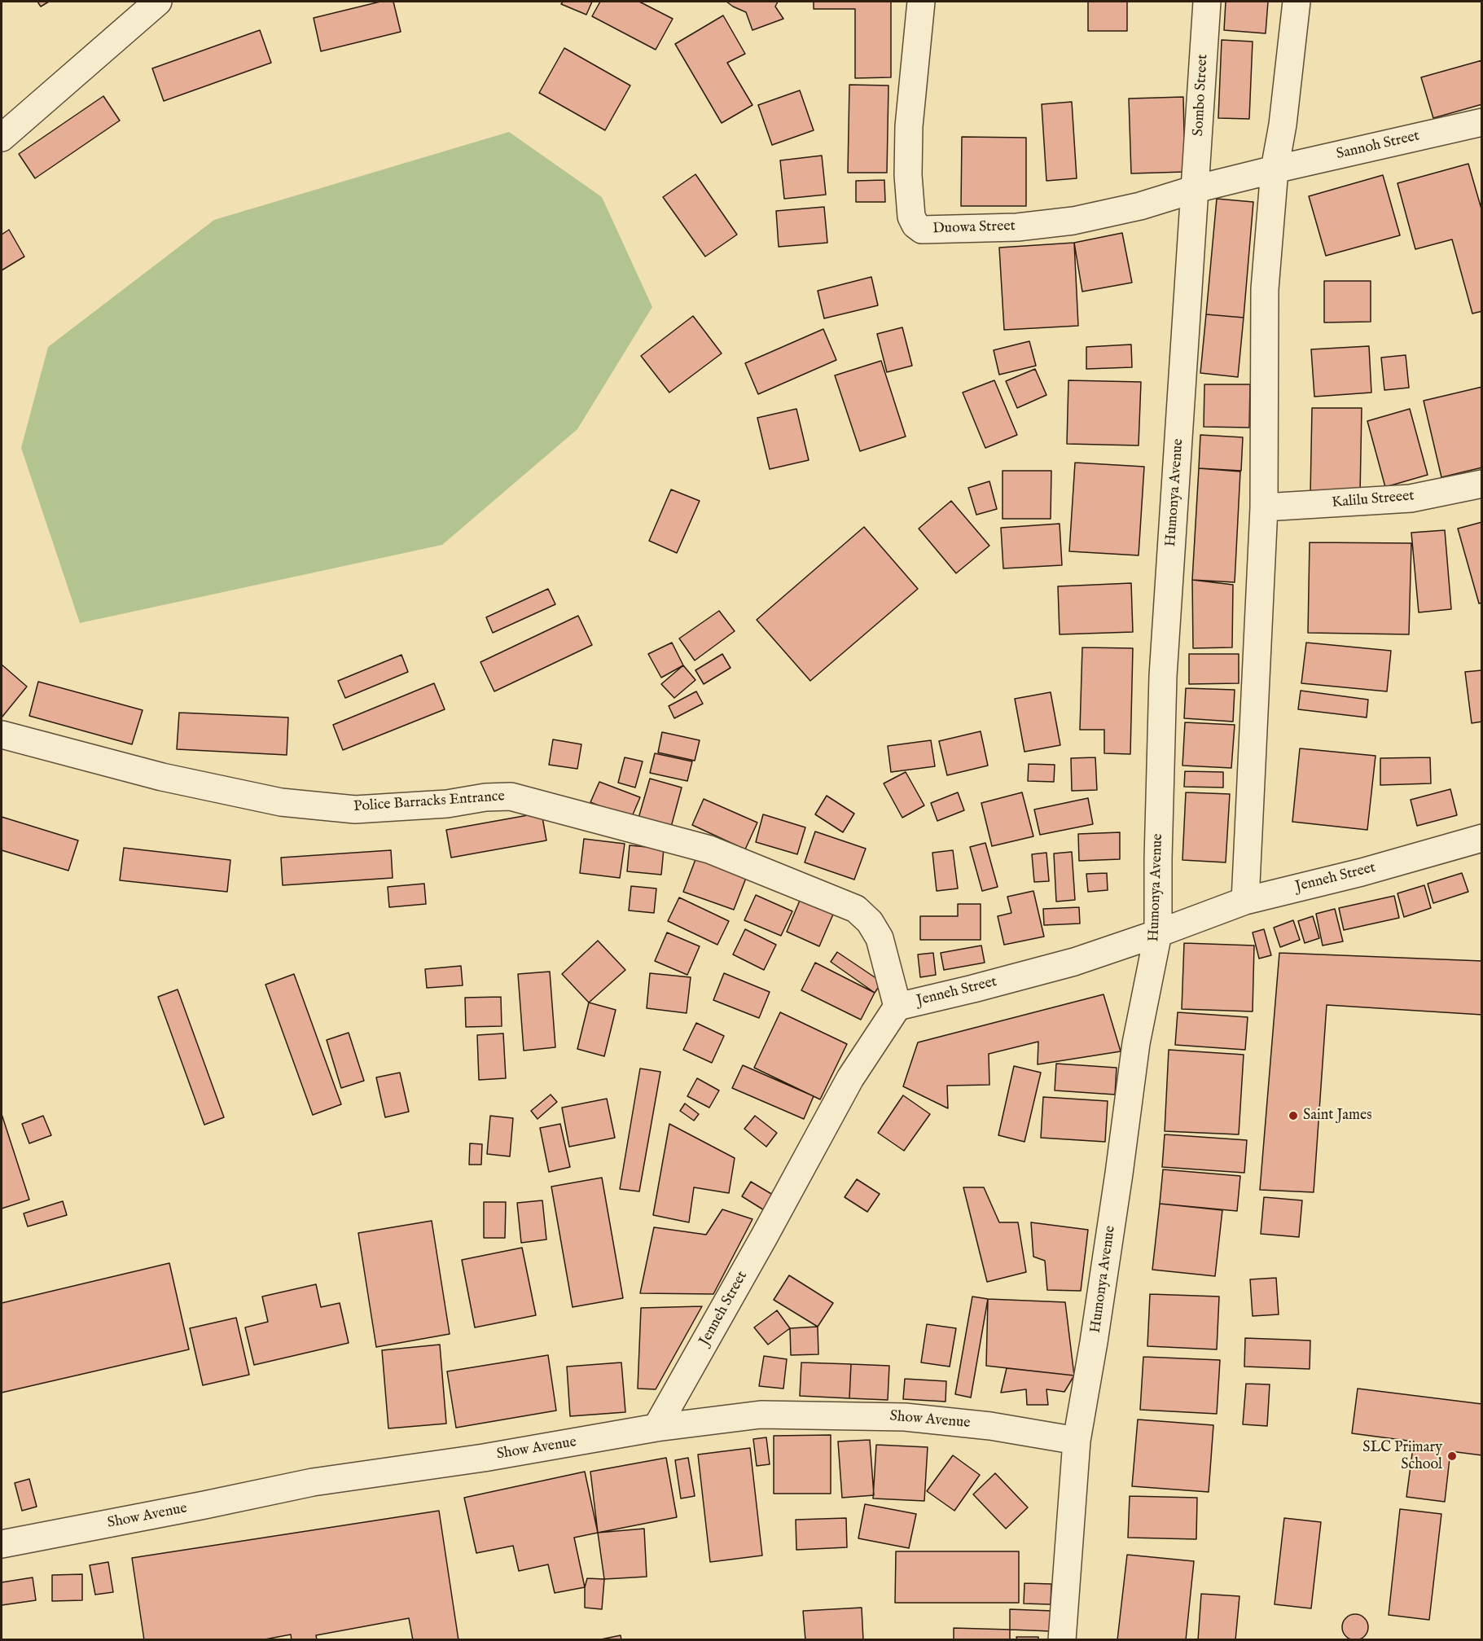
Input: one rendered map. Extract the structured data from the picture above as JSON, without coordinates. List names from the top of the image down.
{
  "streets": {
    "street": [
      "Sombo Street",
      "Sannoh Street",
      "Duowa Street",
      "Humonya Avenue",
      "Kalilu Streeet",
      "Police Barracks Entrance",
      "Jenneh Street",
      "Show Avenue"
    ]
  },
  "crossings": [
    ["Sombo Street", "Sannoh Street"],
    ["Sombo Street", "Duowa Street"],
    ["Sombo Street", "Humonya Avenue"],
    ["Sannoh Street", "Duowa Street"],
    ["Sannoh Street", "Humonya Avenue"],
    ["Duowa Street", "Humonya Avenue"],
    ["Humonya Avenue", "Jenneh Street"],
    ["Humonya Avenue", "Show Avenue"],
    ["Police Barracks Entrance", "Jenneh Street"],
    ["Jenneh Street", "Show Avenue"]
  ],
  "places": ["Saint James", "SLC Primary School"]
}
